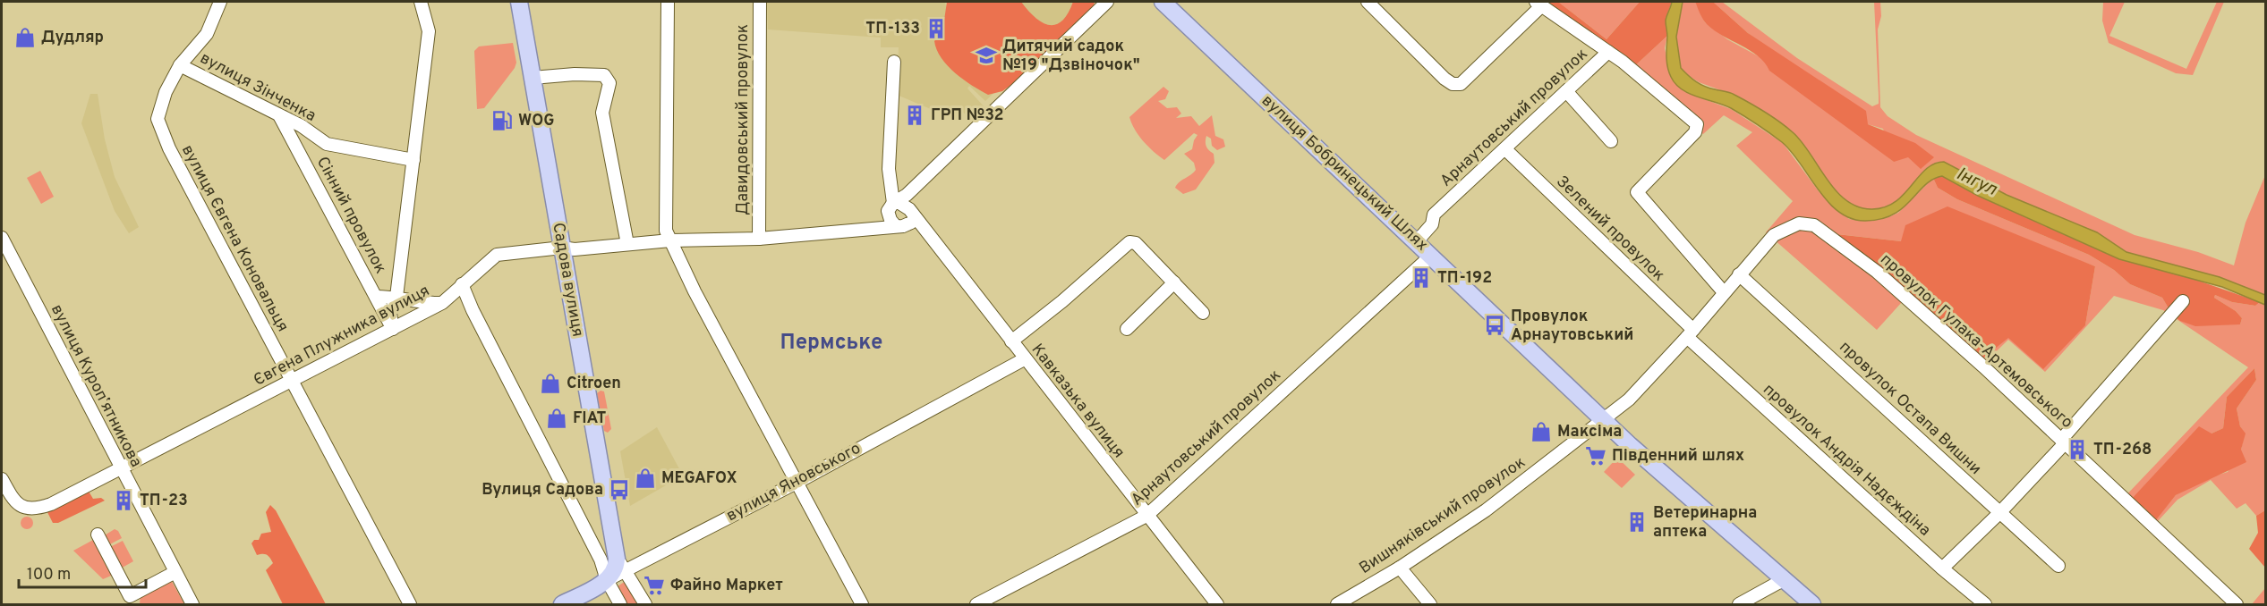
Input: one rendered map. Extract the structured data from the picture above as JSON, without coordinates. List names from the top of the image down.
{
  "streets": {
    "main road": ["вулиця Бобринецький Шлях", "Садова вулиця"],
    "street": [
      "вулиця Зінченка",
      "Арнаутовський провулок",
      "Давидовський провулок",
      "Сінний провулок",
      "Зелений провулок",
      "вулиця Євгена Коновальця",
      "Євгена Плужника вулиця",
      "провулок Гулака-Артемовського",
      "вулиця Куропʼятникова",
      "Кавказька вулиця",
      "провулок Остапа Вишни",
      "провулок Андрія Надєждіна",
      "вулиця Яновського",
      "Вишняківський провулок"
    ]
  },
  "crossings": [
    ["вулиця Зінченка", "Сінний провулок"],
    ["вулиця Зінченка", "вулиця Євгена Коновальця"],
    ["Арнаутовський провулок", "вулиця Бобринецький Шлях"],
    ["Арнаутовський провулок", "Зелений провулок"],
    ["Арнаутовський провулок", "Кавказька вулиця"],
    ["Арнаутовський провулок", "Вишняківський провулок"],
    ["Давидовський провулок", "Євгена Плужника вулиця"],
    ["вулиця Бобринецький Шлях", "Вишняківський провулок"],
    ["Сінний провулок", "Євгена Плужника вулиця"],
    ["Зелений провулок", "провулок Андрія Надєждіна"],
    ["Зелений провулок", "Вишняківський провулок"],
    ["вулиця Євгена Коновальця", "Євгена Плужника вулиця"],
    ["Садова вулиця", "Євгена Плужника вулиця"],
    ["Садова вулиця", "вулиця Яновського"],
    ["Євгена Плужника вулиця", "вулиця Куропʼятникова"],
    ["Євгена Плужника вулиця", "Кавказька вулиця"],
    ["провулок Гулака-Артемовського", "Вишняківський провулок"],
    ["Кавказька вулиця", "вулиця Яновського"],
    ["провулок Остапа Вишни", "Вишняківський провулок"],
    ["провулок Андрія Надєждіна", "Вишняківський провулок"]
  ],
  "districts": ["Пермське"],
  "water": ["Інгул"],
  "places": {
    "building": [
      "ТП-133",
      "ГРП №32",
      "ТП-192",
      "ТП-268",
      "ТП-23",
      "Ветеринарна аптека"
    ],
    "shop": [
      "Дудляр",
      "Citroen",
      "FIAT",
      "Максіма",
      "MEGAFOX"
    ],
    "school or university": ["Дитячий садок №19 \"Дзвіночок\""],
    "fuel station": ["WOG"],
    "bus stop": ["Провулок Арнаутовський", "Вулиця Садова"],
    "supermarket": ["Південний шлях", "Файно Маркет"]
  },
  "scale_bar": "100 m"
}
